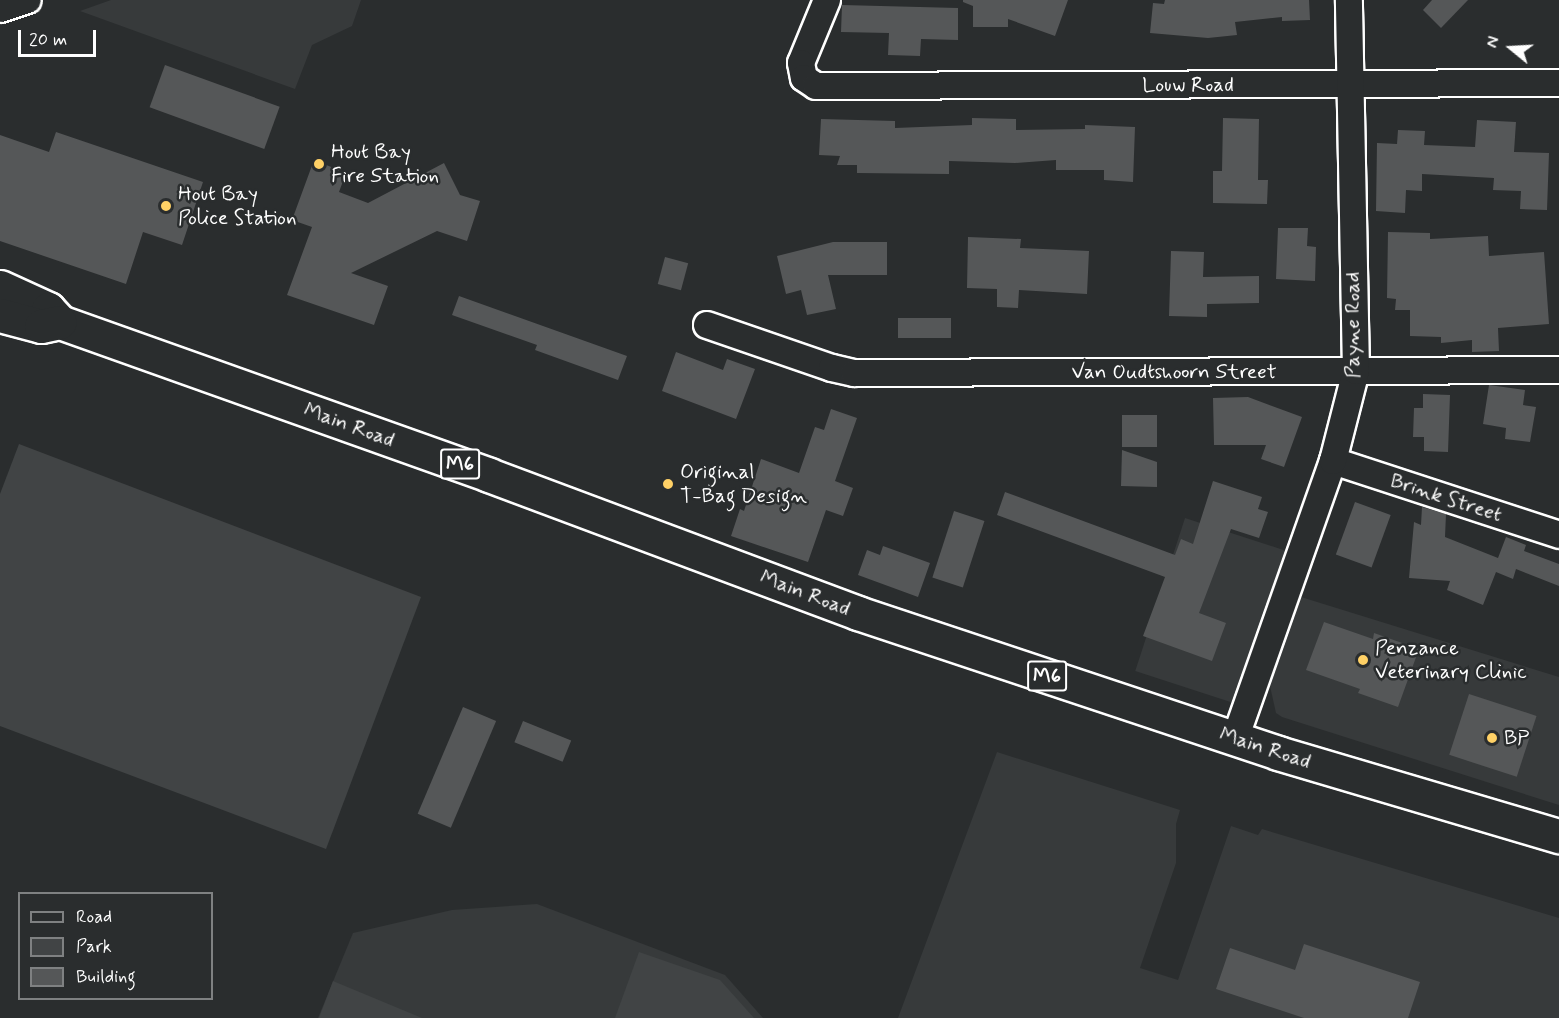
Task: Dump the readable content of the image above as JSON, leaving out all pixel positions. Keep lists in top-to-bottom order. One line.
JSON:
{"streets":{"main road":["Main Road","M6"],"street":["Louw Road","Payne Road","Van Oudtshoorn Street","Brink Street"]},"crossings":[["Louw Road","Payne Road"],["Payne Road","Van Oudtshoorn Street"],["Payne Road","Main Road"],["Payne Road","Brink Street"]],"places":["Hout Bay Fire Station","Hout Bay Police Station","Original T-Bag Design","Penzance Veterinary Clinic","BP"],"legend":["Road","Park","Building"],"scale_bar":"20 m","north":"left"}
